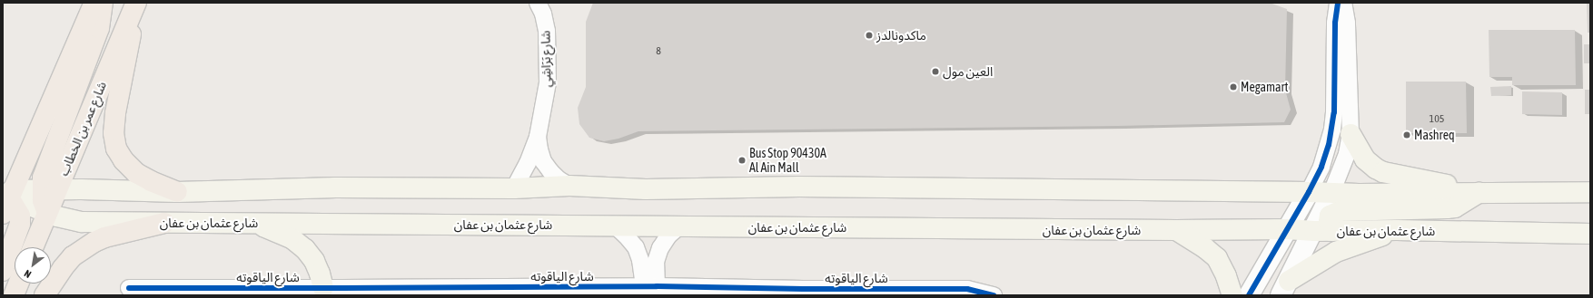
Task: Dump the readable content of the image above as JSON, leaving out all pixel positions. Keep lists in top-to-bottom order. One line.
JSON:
{"streets":{"main road":["شارع عمر بن الخطاب","شارع عثمان بن عفان"],"street":["شارع بَرَاشِي","شارع الياقوته"]},"places":["ماكدونالدز","العين مول","Megamart","Mashreq","Bus Stop 90430A Al Ain Mall"],"house_numbers":["8","105"],"north":"bottom left"}
